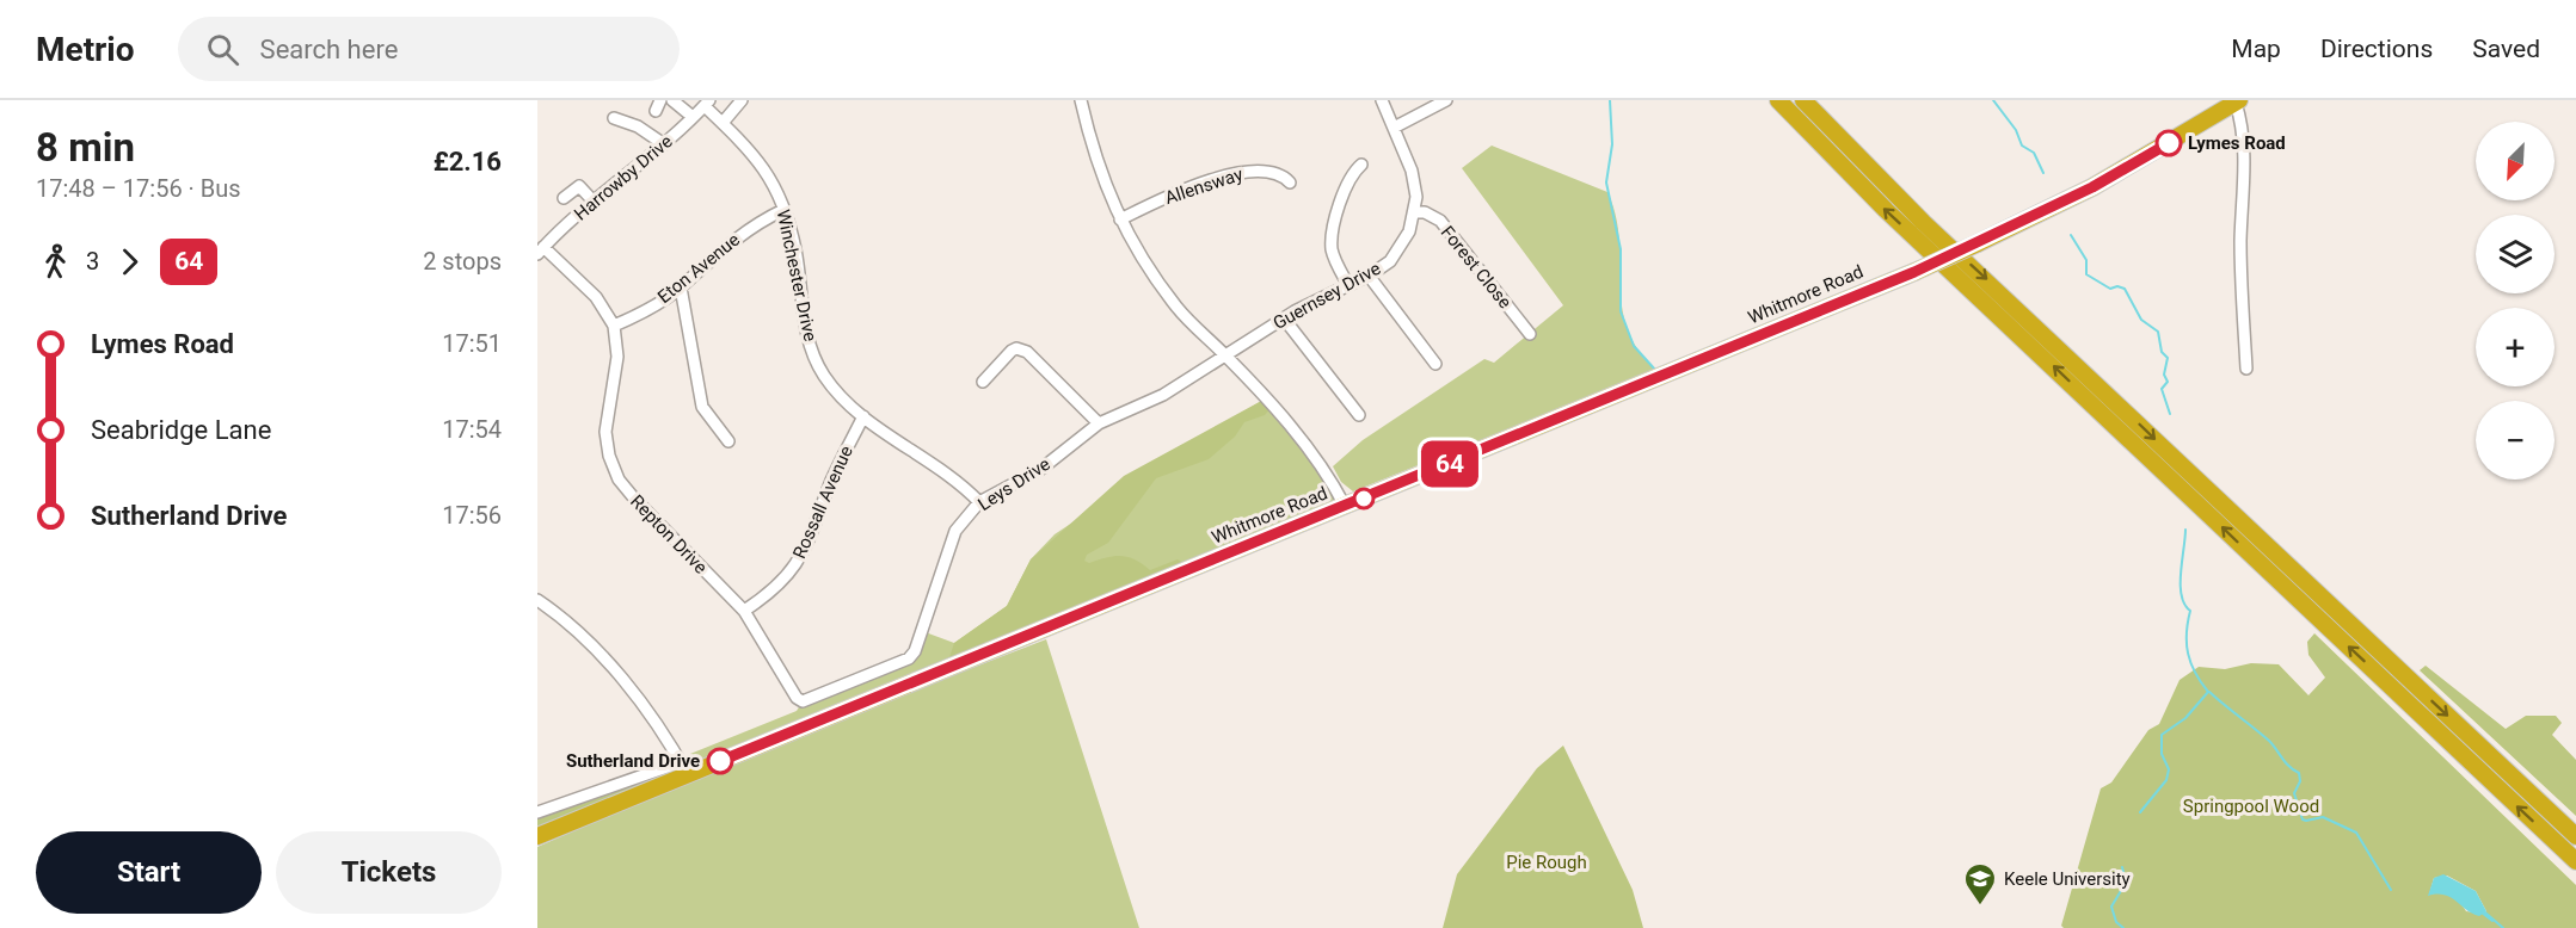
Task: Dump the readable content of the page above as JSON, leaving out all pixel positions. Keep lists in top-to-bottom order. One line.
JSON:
{"streets":{"highway":["Whitmore Road"],"street":["Harrowby Drive","Allensway","Forest Close","Eton Avenue","Winchester Drive","Guernsey Drive","Leys Drive","Rossall Avenue","Repton Drive"]},"crossings":[["Harrowby Drive","Winchester Drive"],["Harrowby Drive","Repton Drive"],["Forest Close","Guernsey Drive"],["Eton Avenue","Winchester Drive"],["Eton Avenue","Repton Drive"],["Winchester Drive","Leys Drive"],["Winchester Drive","Rossall Avenue"],["Guernsey Drive","Leys Drive"],["Leys Drive","Repton Drive"],["Rossall Avenue","Repton Drive"]],"parks":["Springpool Wood","Pie Rough"],"places":{"other":["Lymes Road","Sutherland Drive"],"school or university":["Keele University"]},"lines":["bus line 64"],"north":"bottom left","page":{"header":"Metrio","search":"Search here","nav":["Map","Directions","Saved"],"heading":["8 min","17:48 – 17:56 · Bus","£2.16"],"on_map":"64","map_buttons":["+","−"],"legs":["3","64","2 stops"],"list":[{"name":"Lymes Road","value":"17:51"},{"name":"Seabridge Lane","value":"17:54"},{"name":"Sutherland Drive","value":"17:56"}],"buttons":["Start","Tickets"]}}
